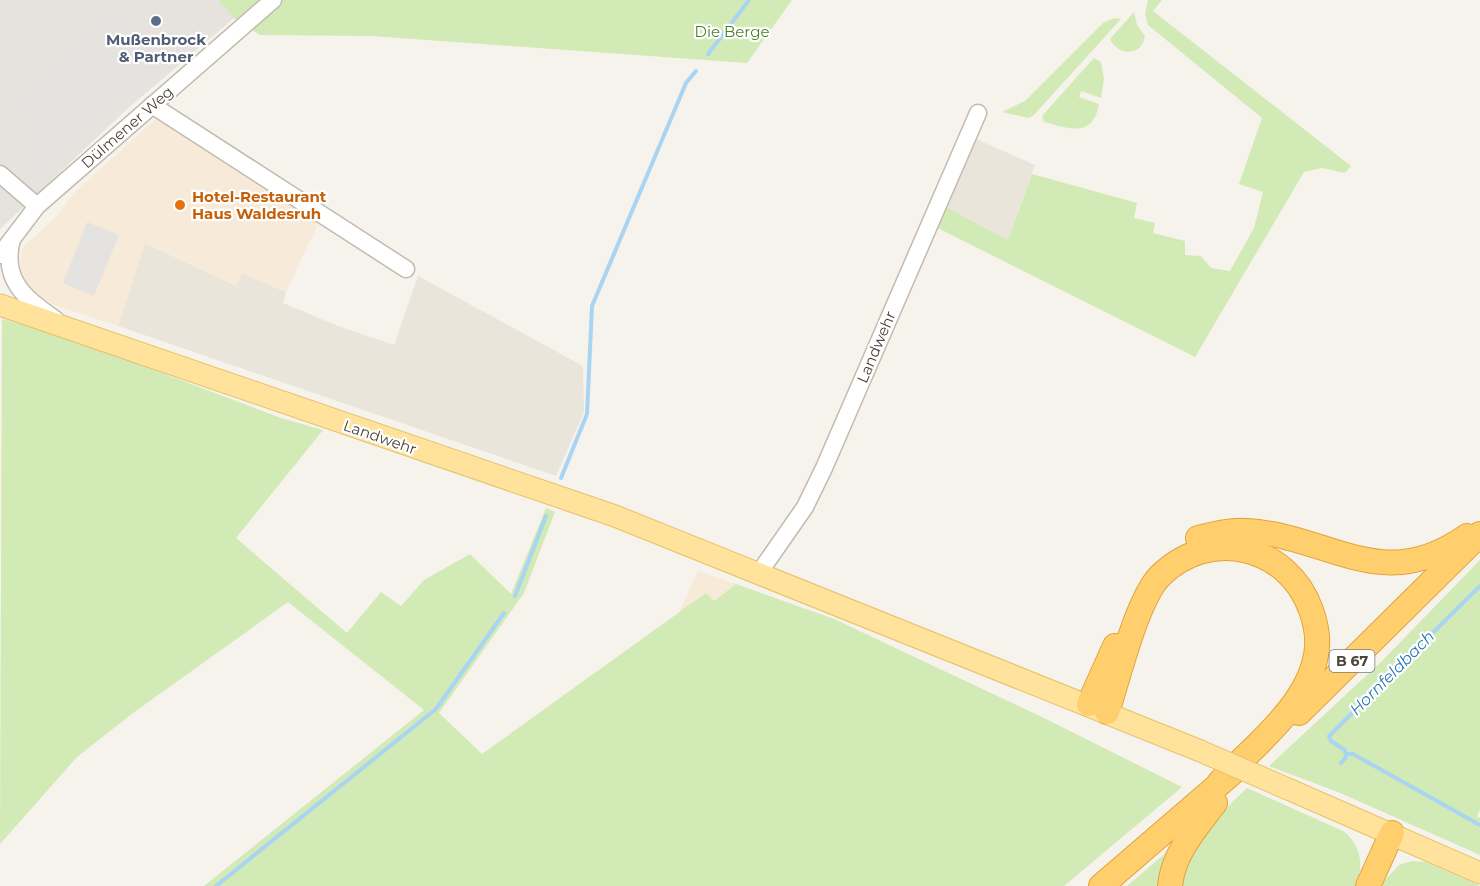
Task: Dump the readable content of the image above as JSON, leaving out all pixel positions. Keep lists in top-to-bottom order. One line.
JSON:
{"streets":{"highway":["B 67"],"main road":["Landwehr"],"street":["Dülmener Weg"]},"water":["Hornfeldbach"],"parks":["Die Berge"],"places":["Mußenbrock & Partner","Hotel-Restaurant Haus Waldesruh"]}
